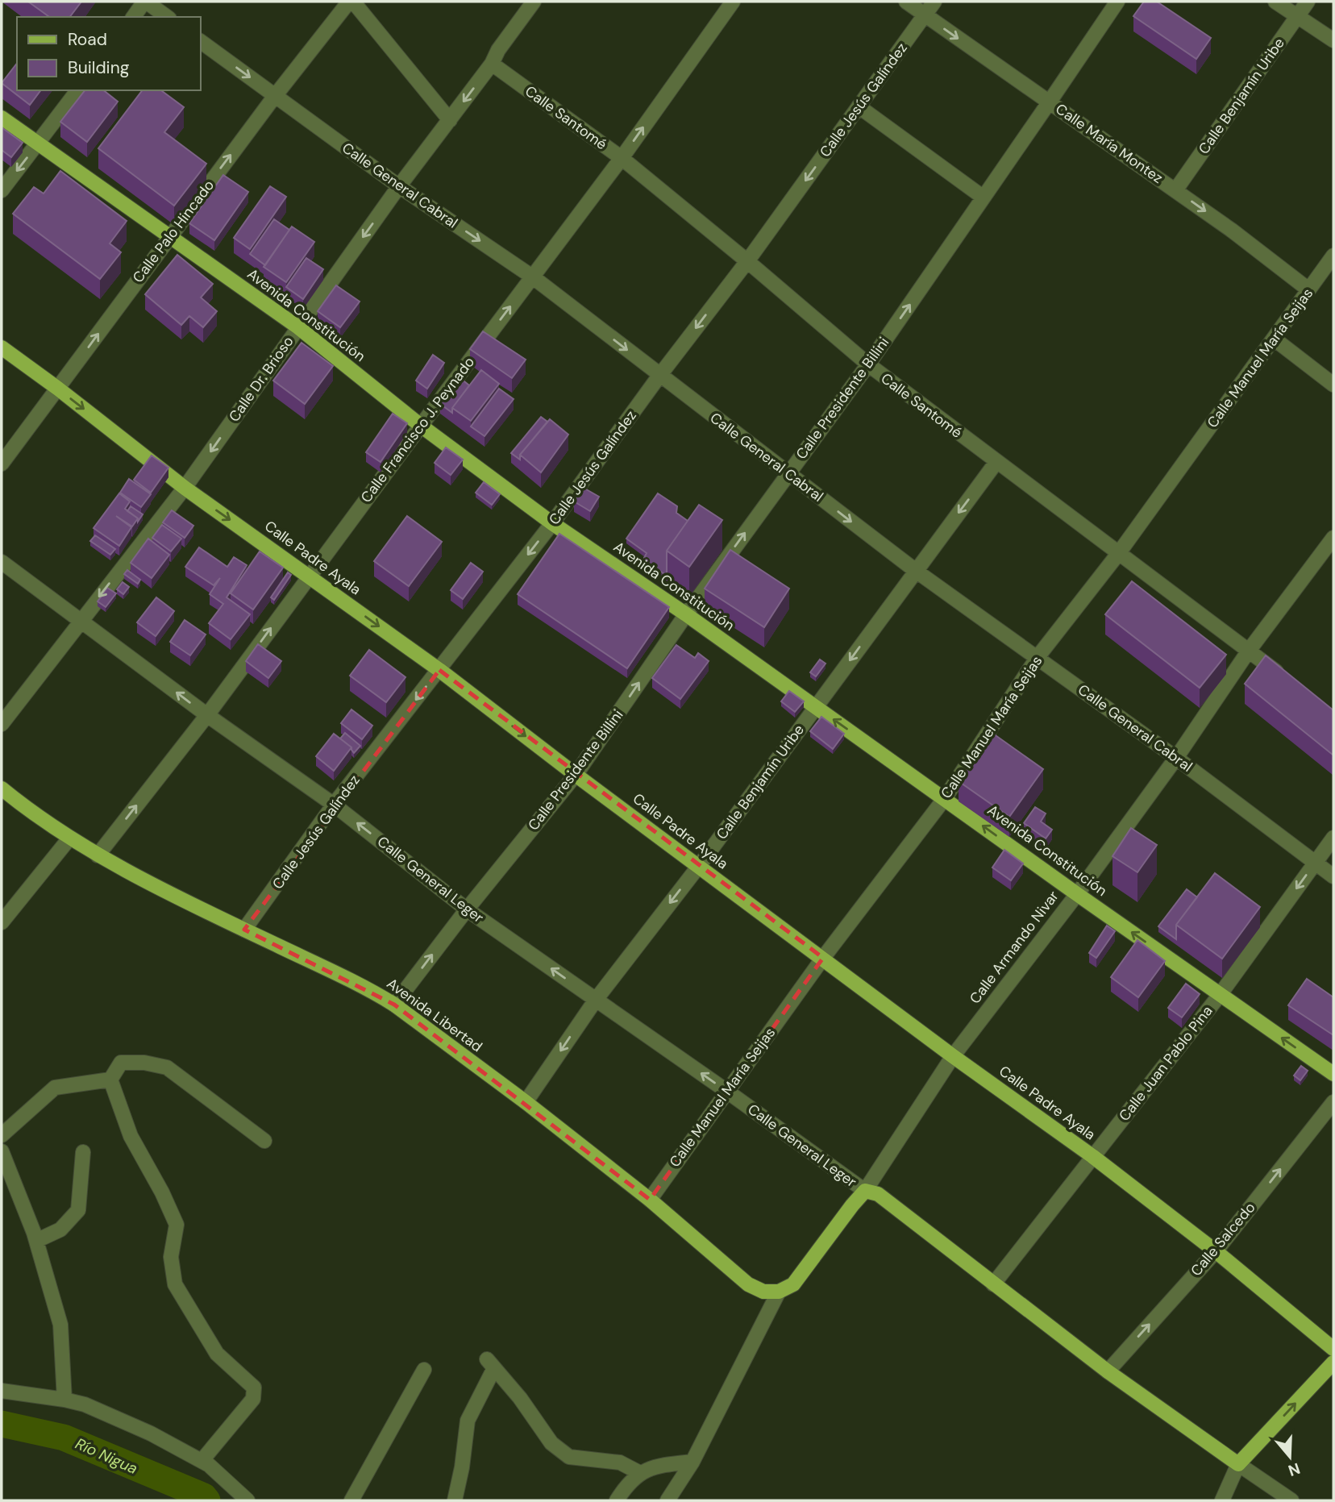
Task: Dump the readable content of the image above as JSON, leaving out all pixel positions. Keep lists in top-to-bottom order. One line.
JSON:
{"streets":{"main road":["Avenida Constitución","Calle Padre Ayala","Calle Armando Nivar","Avenida Libertad"],"street":["Calle Benjamín Uribe","Calle Jesús Galíndez","Calle Santomé","Calle María Montez","Calle General Cabral","Calle Palo Hincado","Calle Manuel María Seijas","Calle Dr. Brioso","Calle Presidente Billini","Calle Francisco J. Peynado","Calle General Leger","Calle Juan Pablo Pina","Calle Salcedo"]},"crossings":[["Calle Benjamín Uribe","Calle Santomé"],["Calle Benjamín Uribe","Calle María Montez"],["Calle Benjamín Uribe","Calle General Cabral"],["Calle Benjamín Uribe","Avenida Constitución"],["Calle Benjamín Uribe","Calle Padre Ayala"],["Calle Benjamín Uribe","Calle General Leger"],["Calle Benjamín Uribe","Avenida Libertad"],["Calle Jesús Galíndez","Calle Santomé"],["Calle Jesús Galíndez","Calle María Montez"],["Calle Jesús Galíndez","Calle General Cabral"],["Calle Jesús Galíndez","Avenida Constitución"],["Calle Jesús Galíndez","Calle Padre Ayala"],["Calle Jesús Galíndez","Calle General Leger"],["Calle Jesús Galíndez","Avenida Libertad"],["Calle Santomé","Calle Manuel María Seijas"],["Calle Santomé","Calle Dr. Brioso"],["Calle Santomé","Calle Presidente Billini"],["Calle Santomé","Calle Francisco J. Peynado"],["Calle Santomé","Calle Armando Nivar"],["Calle María Montez","Calle Manuel María Seijas"],["Calle María Montez","Calle Presidente Billini"],["Calle General Cabral","Calle Palo Hincado"],["Calle General Cabral","Calle Manuel María Seijas"],["Calle General Cabral","Calle Dr. Brioso"],["Calle General Cabral","Calle Presidente Billini"],["Calle General Cabral","Calle Francisco J. Peynado"],["Calle General Cabral","Calle Armando Nivar"],["Calle General Cabral","Calle Juan Pablo Pina"],["Calle Palo Hincado","Avenida Constitución"],["Calle Palo Hincado","Calle Padre Ayala"],["Avenida Constitución","Calle Manuel María Seijas"],["Avenida Constitución","Calle Dr. Brioso"],["Avenida Constitución","Calle Presidente Billini"],["Avenida Constitución","Calle Francisco J. Peynado"],["Avenida Constitución","Calle Armando Nivar"],["Avenida Constitución","Calle Juan Pablo Pina"],["Calle Manuel María Seijas","Calle Padre Ayala"],["Calle Manuel María Seijas","Calle General Leger"],["Calle Manuel María Seijas","Avenida Libertad"],["Calle Dr. Brioso","Calle Padre Ayala"],["Calle Dr. Brioso","Calle General Leger"],["Calle Presidente Billini","Calle Padre Ayala"],["Calle Presidente Billini","Calle General Leger"],["Calle Presidente Billini","Avenida Libertad"],["Calle Francisco J. Peynado","Calle Padre Ayala"],["Calle Francisco J. Peynado","Calle General Leger"],["Calle Francisco J. Peynado","Avenida Libertad"],["Calle Padre Ayala","Calle Armando Nivar"],["Calle Padre Ayala","Calle Juan Pablo Pina"],["Calle Padre Ayala","Calle Salcedo"],["Calle General Leger","Calle Armando Nivar"],["Calle Armando Nivar","Avenida Libertad"]],"one_way":["Calle Benjamín Uribe","Calle Jesús Galíndez","Calle General Cabral","Calle Palo Hincado","Avenida Constitución","Calle Dr. Brioso","Calle Presidente Billini","Calle Francisco J. Peynado","Calle Padre Ayala","Calle General Leger","Calle Salcedo"],"water":["Río Nigua"],"legend":["Road","Building"],"north":"bottom"}
